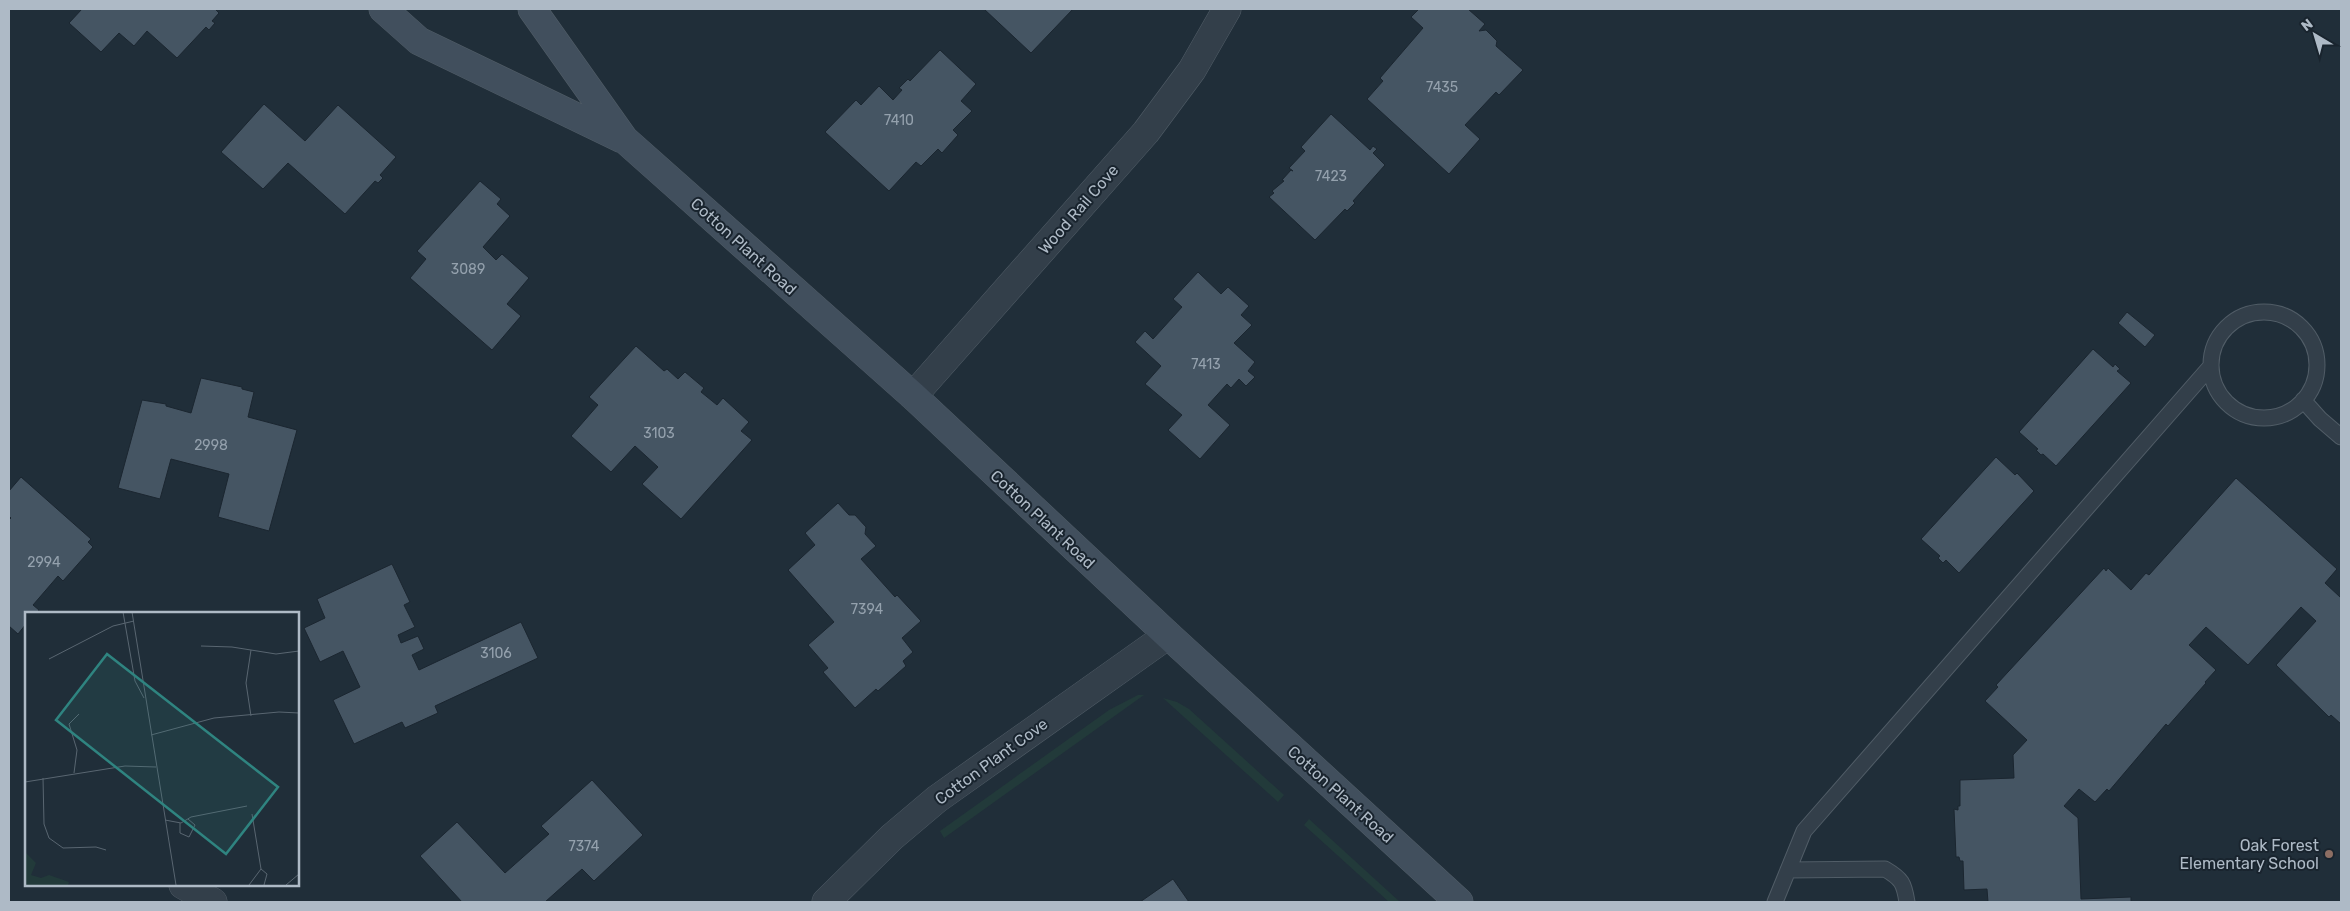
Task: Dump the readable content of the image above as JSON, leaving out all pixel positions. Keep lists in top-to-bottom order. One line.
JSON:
{"streets":{"street":["Wood Rail Cove","Cotton Plant Road","Cotton Plant Cove"]},"crossings":[["Wood Rail Cove","Cotton Plant Road"],["Cotton Plant Road","Cotton Plant Cove"]],"places":["Oak Forest Elementary School"],"house_numbers":["7435","7410","7423","3089","7413","3103","2998","2994","7394","3106","7374"],"north":"top left"}
